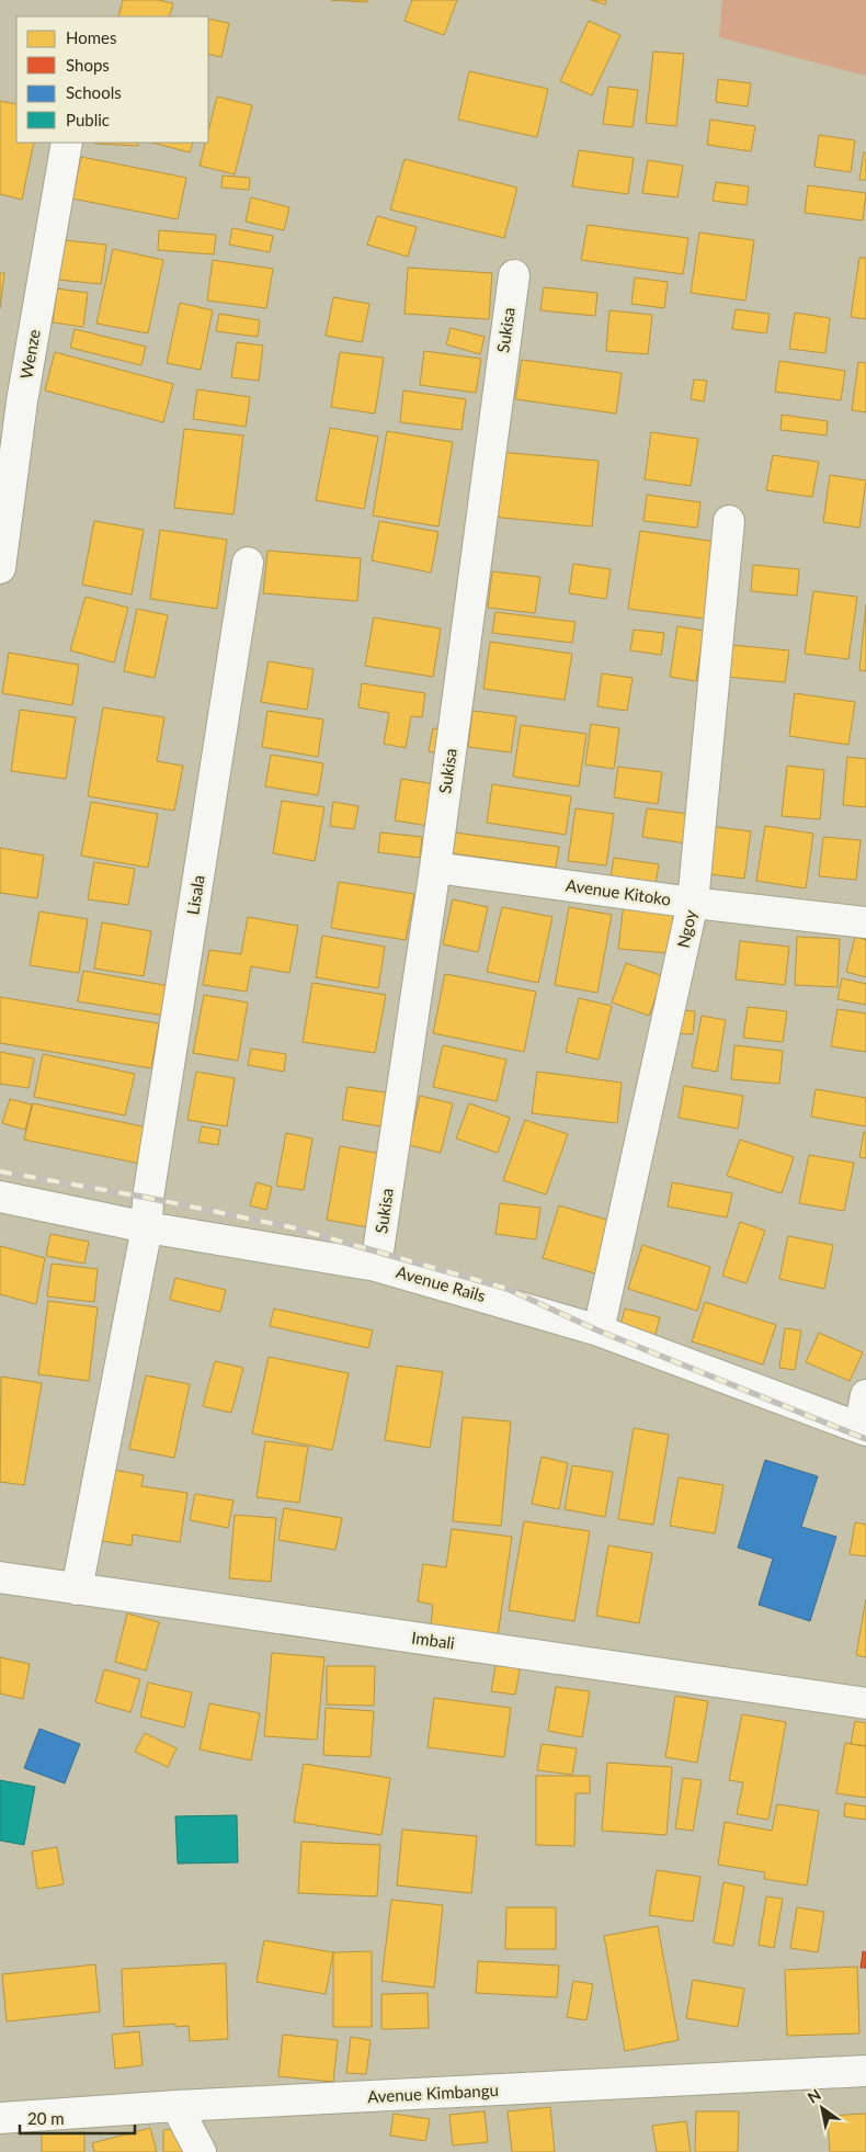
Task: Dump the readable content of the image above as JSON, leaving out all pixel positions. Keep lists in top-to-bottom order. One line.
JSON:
{"streets":{"street":["Sukisa","Wenze","Avenue Kitoko","Lisala","Ngoy","Avenue Rails","Imbali","Avenue Kimbangu"]},"crossings":[["Sukisa","Avenue Kitoko"],["Sukisa","Avenue Rails"],["Avenue Kitoko","Ngoy"],["Lisala","Avenue Rails"],["Lisala","Imbali"],["Ngoy","Avenue Rails"]],"legend":["Homes","Shops","Schools","Public"],"scale_bar":"20 m","north":"top left"}
